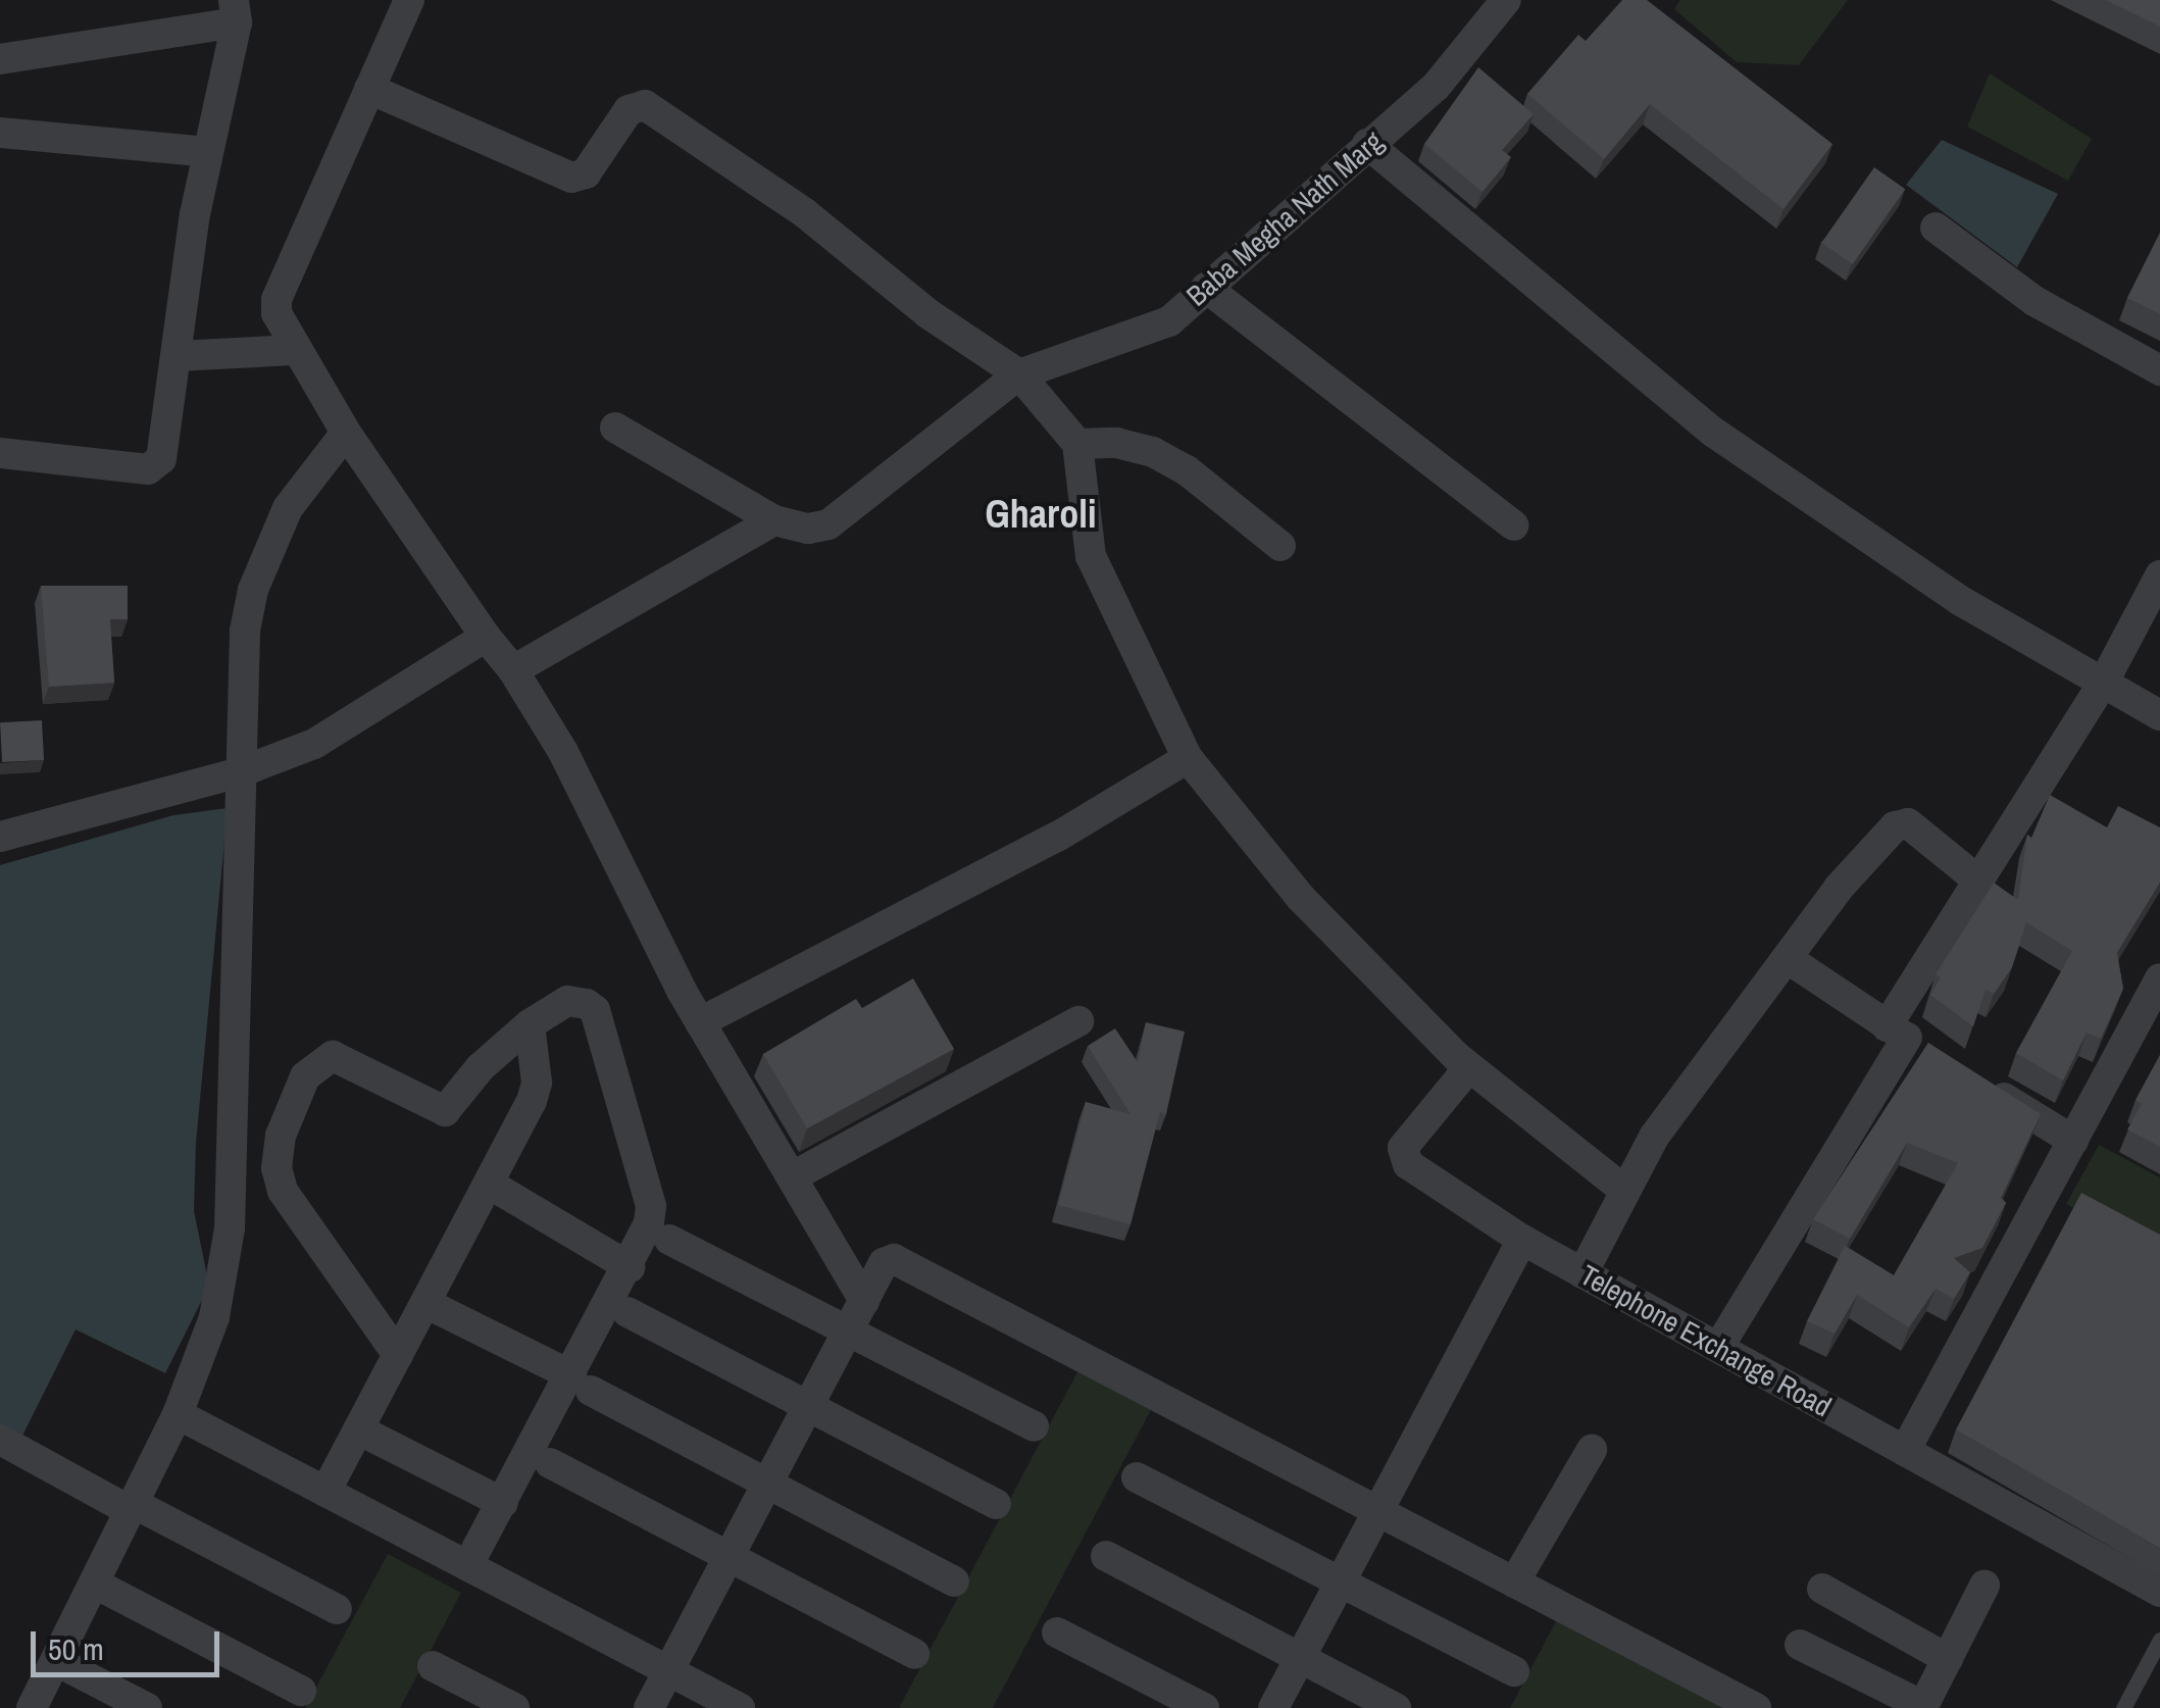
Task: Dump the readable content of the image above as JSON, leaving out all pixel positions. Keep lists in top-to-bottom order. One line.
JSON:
{"streets":{"street":["Baba Megha Nath Marg","Telephone Exchange Road"]},"districts":["Gharoli"],"scale_bar":"50 m"}
